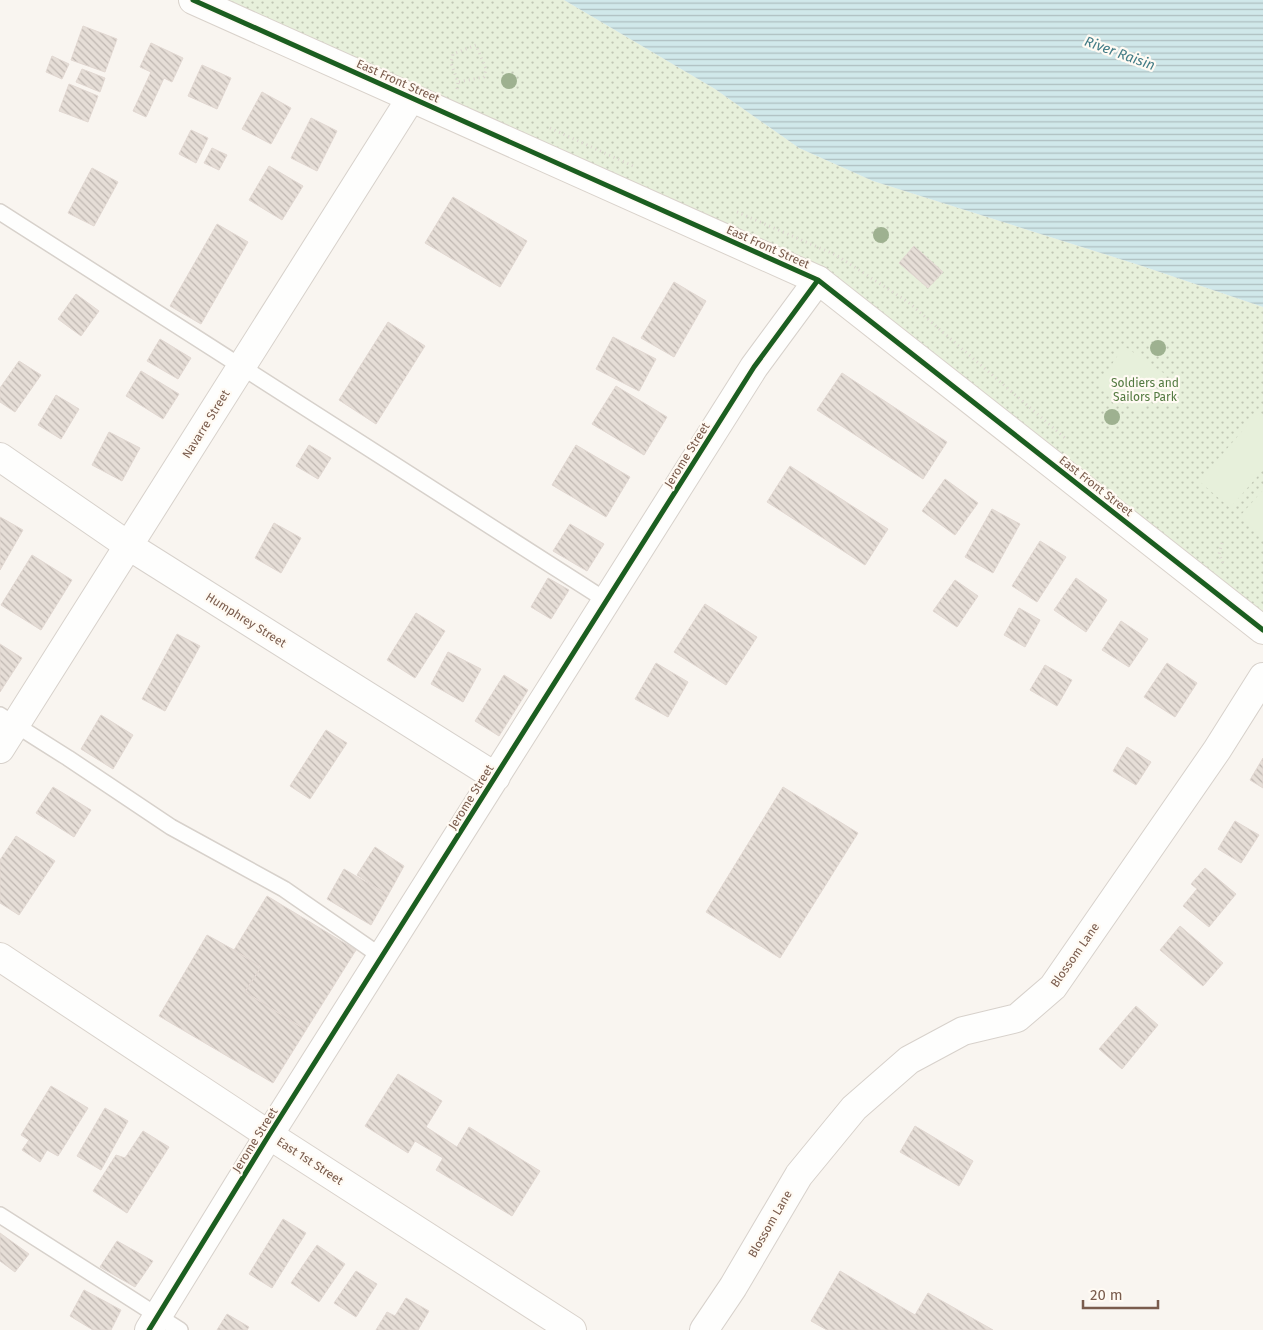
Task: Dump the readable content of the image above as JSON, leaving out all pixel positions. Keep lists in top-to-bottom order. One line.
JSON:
{"streets":{"street":["East Front Street","Navarre Street","Jerome Street","Humphrey Street","Blossom Lane","East 1st Street"]},"crossings":[["East Front Street","Navarre Street"],["East Front Street","Jerome Street"],["Navarre Street","Humphrey Street"],["Jerome Street","Humphrey Street"],["Jerome Street","East 1st Street"]],"water":["River Raisin"],"parks":["Soldiers and Sailors Park"],"scale_bar":"20 m"}
